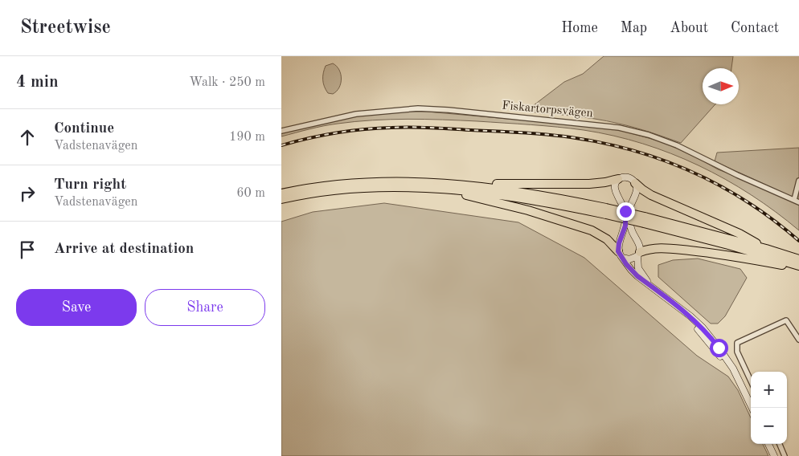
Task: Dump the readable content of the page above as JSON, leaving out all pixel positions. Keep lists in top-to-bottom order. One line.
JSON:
{"streets":{"street":["Fiskartorpsvägen"]},"north":"right","page":{"header":"Streetwise","nav":["Home","Map","About","Contact"],"heading":["4 min","Walk · 250 m"],"list":[["Continue","Vadstenavägen","190 m"],["Turn right","Vadstenavägen","60 m"],"Arrive at destination"],"buttons":["Save","Share"],"map_buttons":["+","−"]}}
